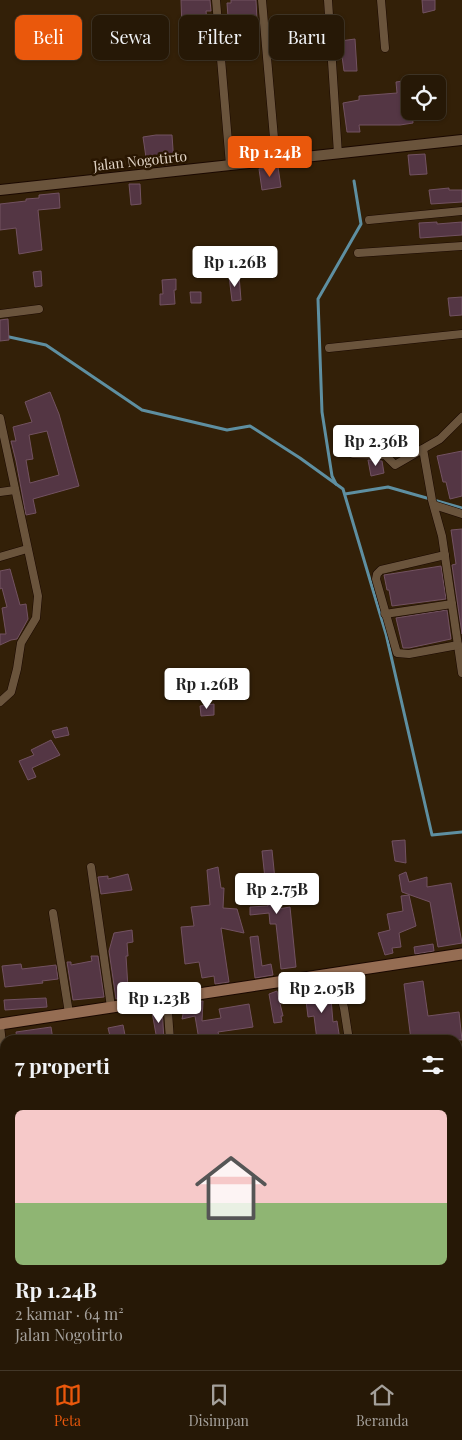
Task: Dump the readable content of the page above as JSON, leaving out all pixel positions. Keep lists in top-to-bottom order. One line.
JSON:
{"streets":{"street":["Jalan Nogotirto"]},"page":{"chip":["Beli","Sewa","Filter","Baru"],"price":["Rp 1.24B","Rp 1.26B","Rp 2.36B","Rp 1.26B","Rp 2.75B","Rp 2.05B","Rp 1.23B"],"heading":"7 properti","list":[{"name":"Rp 1.24B","note":"2 kamar · 64 m² · Jalan Nogotirto"}],"tabs":["Peta","Disimpan","Beranda"]}}
